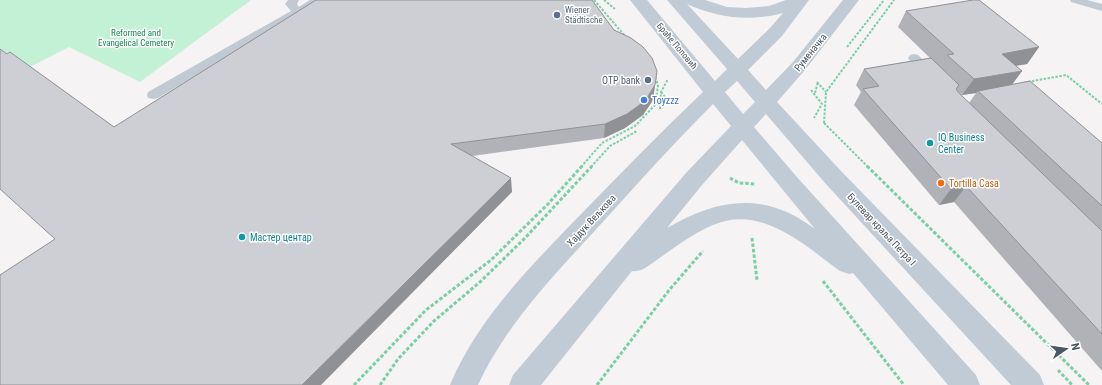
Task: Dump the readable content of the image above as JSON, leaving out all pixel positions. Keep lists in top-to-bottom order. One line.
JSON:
{"streets":{"street":["Браће Поповић","Руменачка","Хајдук Вељкова","Булевар краља Петра I"]},"crossings":[["Браће Поповић","Хајдук Вељкова"],["Руменачка","Булевар краља Петра I"],["Хајдук Вељкова","Булевар краља Петра I"]],"parks":["Reformed and Evangelical Cemetery"],"places":["Wiener Städtische","OTP bank","Toyzzz","IQ Business Center","Tortilla Casa","Мастер центар"],"north":"right"}
